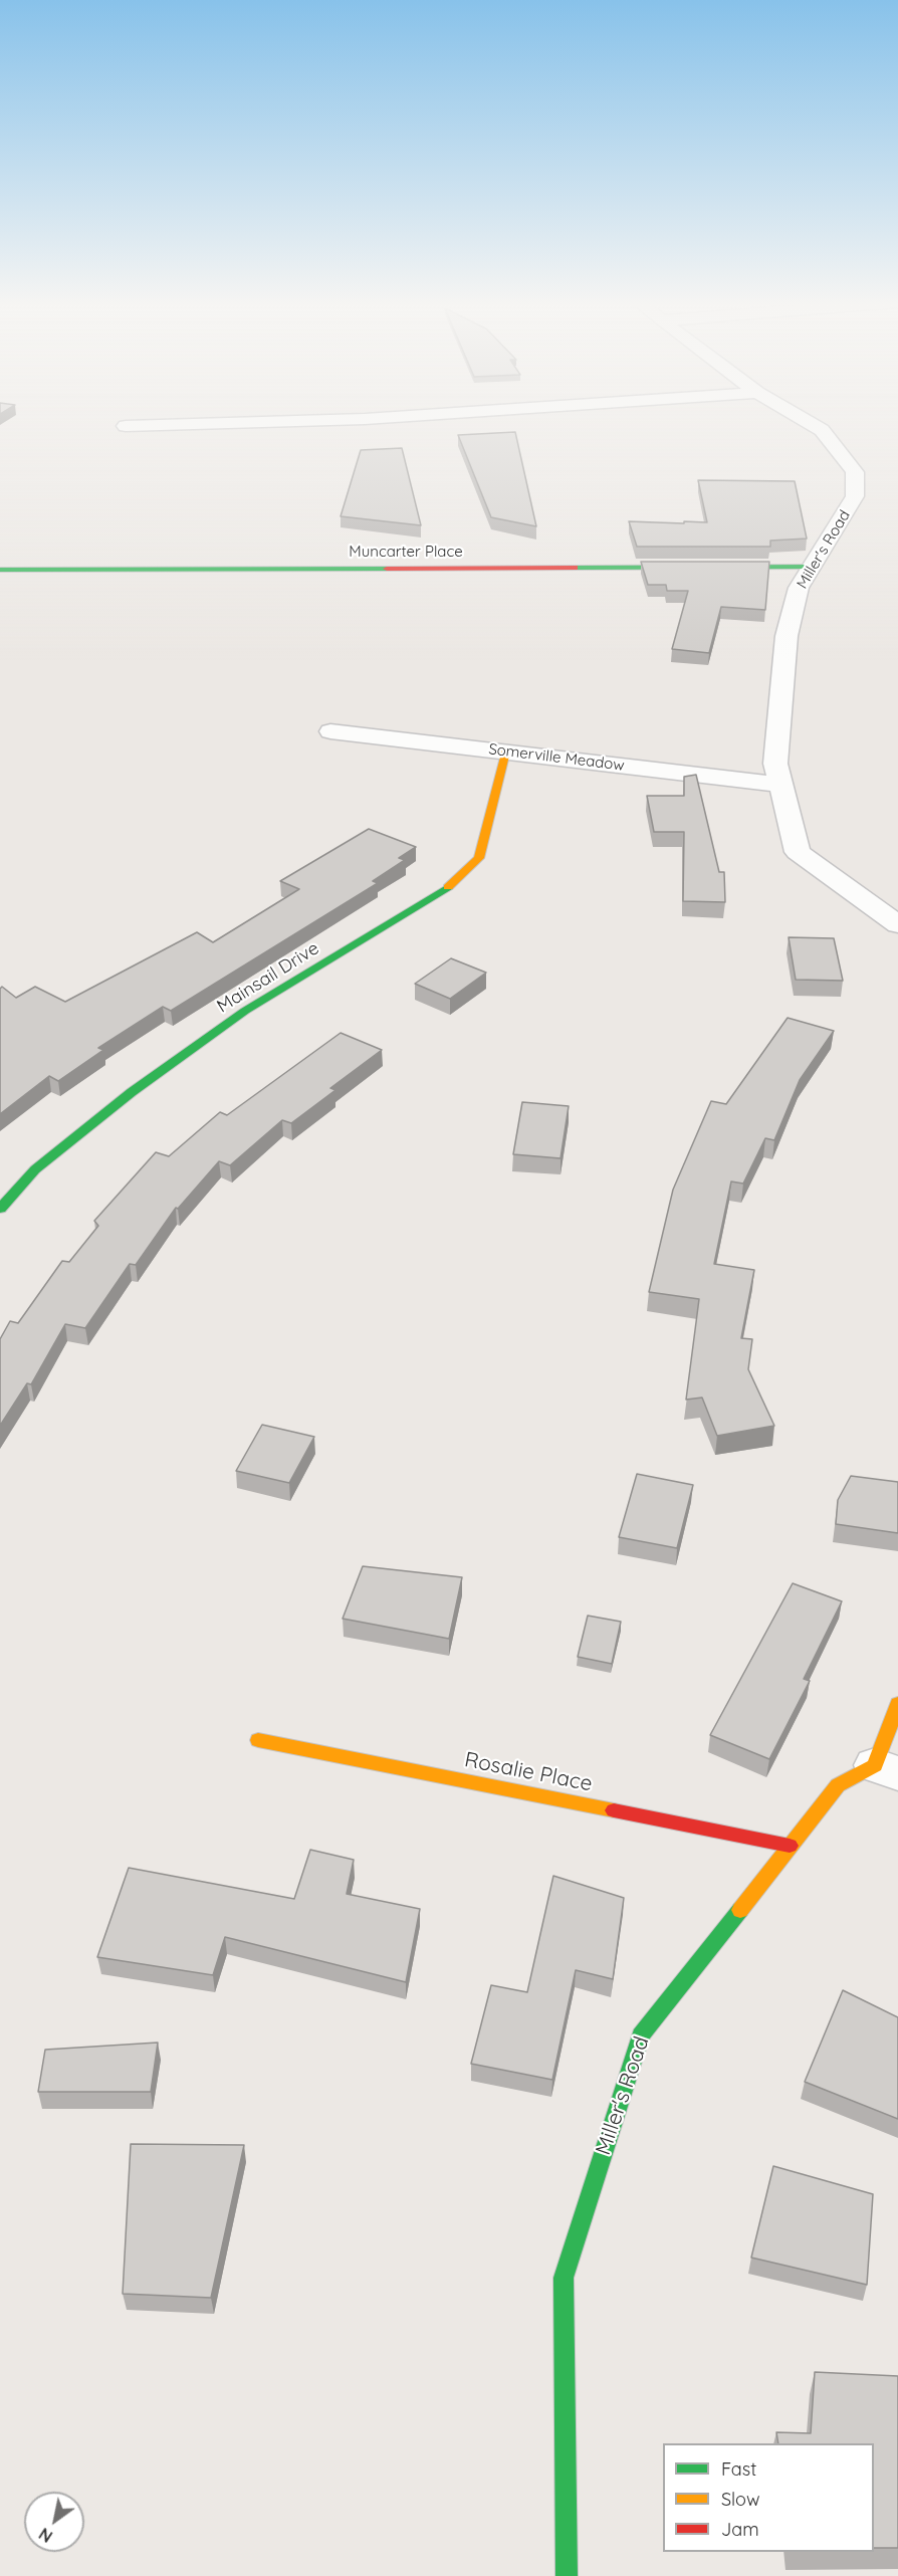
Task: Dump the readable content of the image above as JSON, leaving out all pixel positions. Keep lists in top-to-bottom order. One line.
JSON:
{"streets":{"street":["Miller's Road","Muncarter Place","Somerville Meadow","Mainsail Drive","Rosalie Place"]},"crossings":[["Miller's Road","Muncarter Place"],["Miller's Road","Somerville Meadow"],["Miller's Road","Rosalie Place"],["Somerville Meadow","Mainsail Drive"]],"legend":["Fast","Slow","Jam"],"north":"bottom left"}
